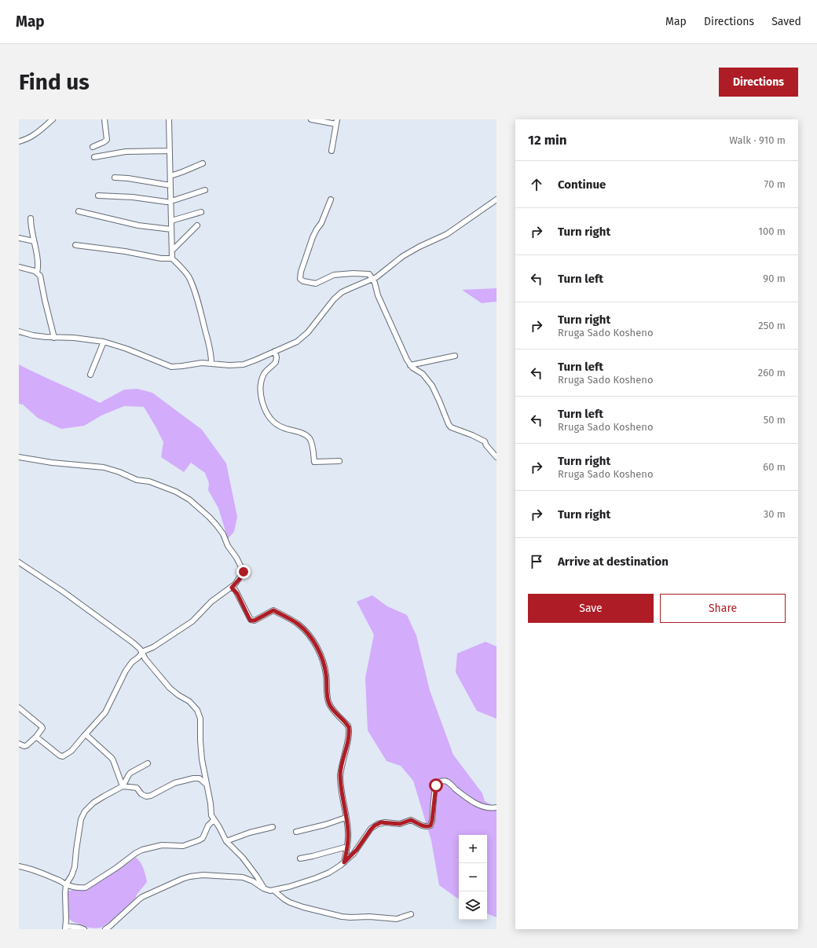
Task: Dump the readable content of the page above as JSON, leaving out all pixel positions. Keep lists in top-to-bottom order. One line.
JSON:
{"page":{"header":"Map","nav":["Map","Directions","Saved"],"buttons":["Directions",["Save","Share"]],"title":"Find us","heading":["12 min","Walk · 910 m"],"list":[["Continue","70 m"],["Turn right","100 m"],["Turn left","90 m"],["Turn right","Rruga Sado Kosheno","250 m"],["Turn left","Rruga Sado Kosheno","260 m"],["Turn left","Rruga Sado Kosheno","50 m"],["Turn right","Rruga Sado Kosheno","60 m"],["Turn right","30 m"],"Arrive at destination"],"map_buttons":["+","−"]}}
